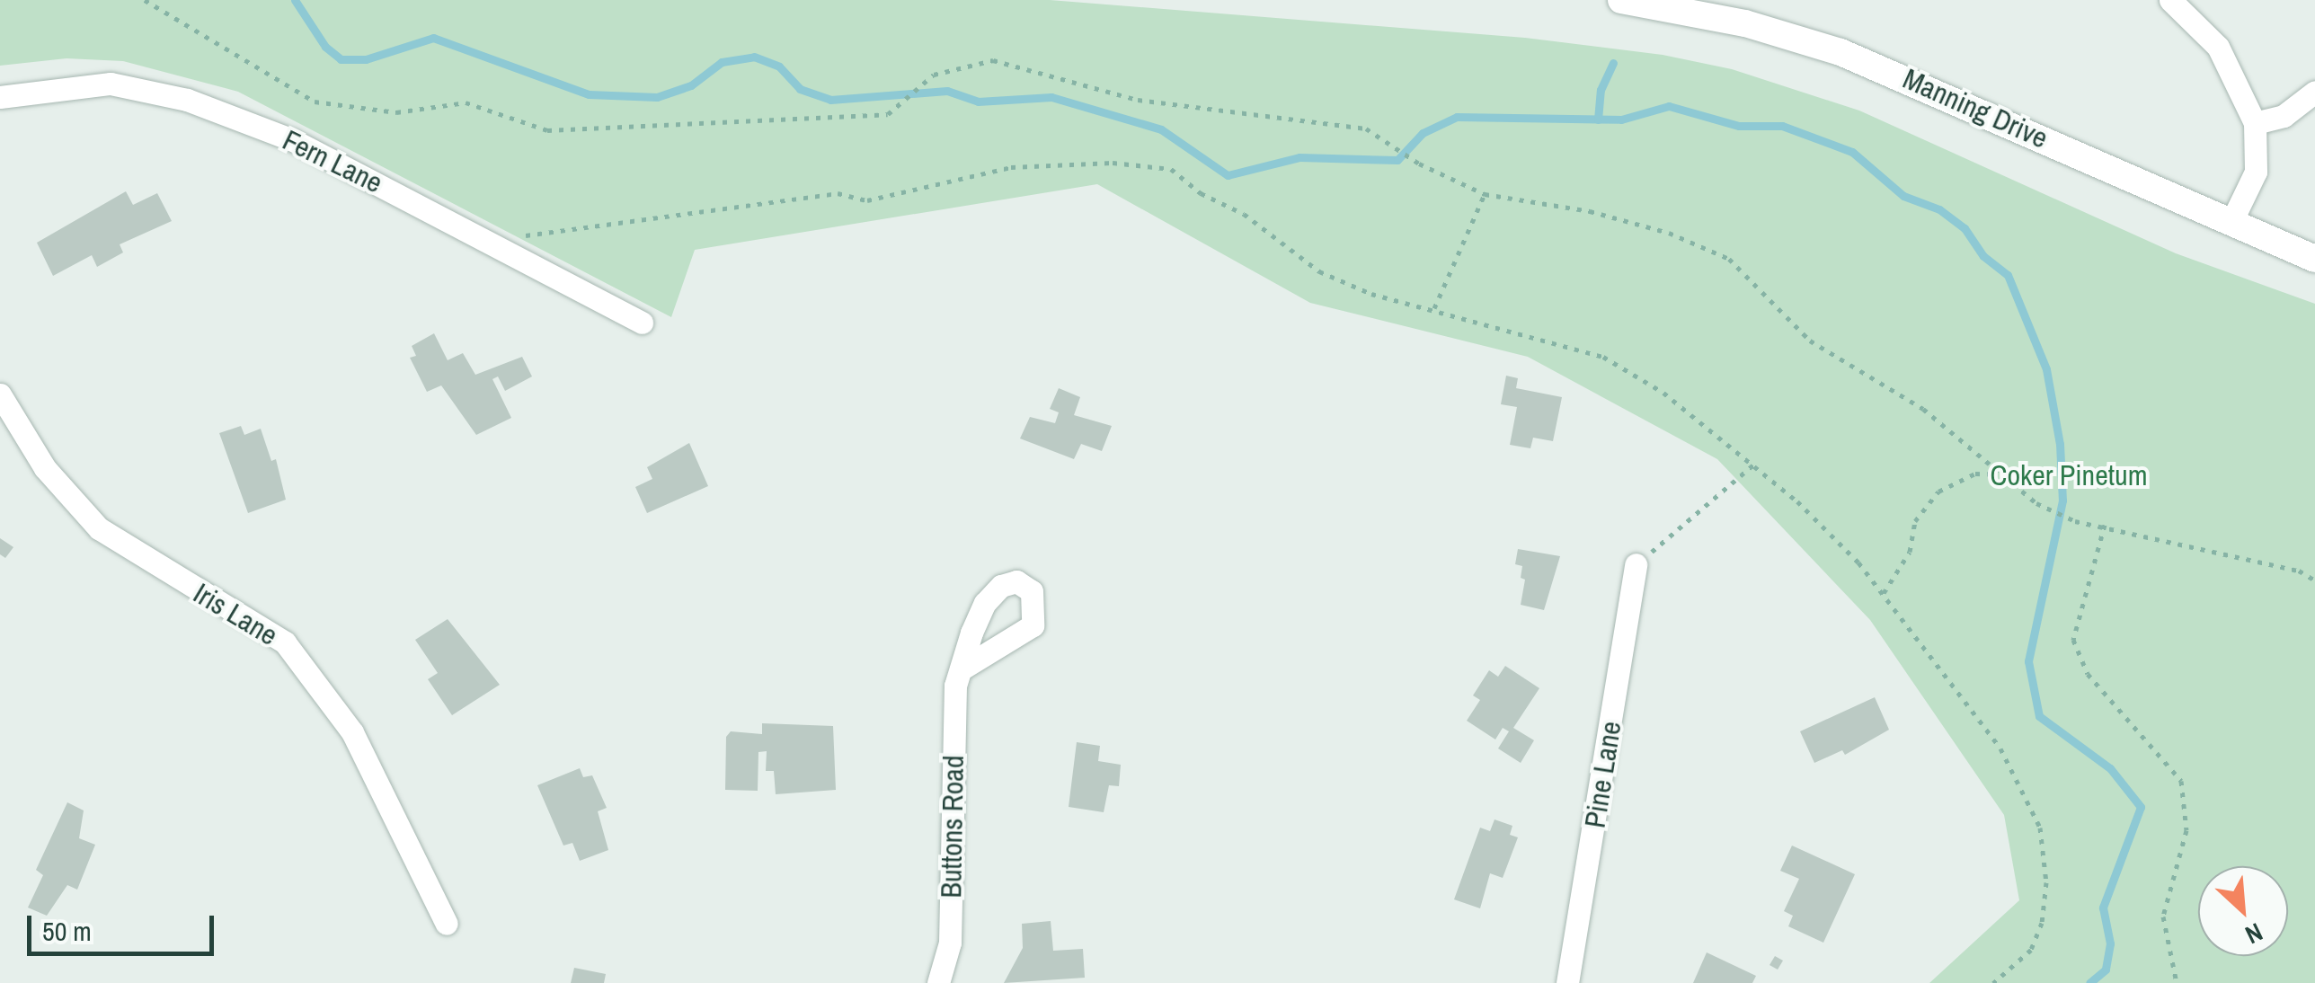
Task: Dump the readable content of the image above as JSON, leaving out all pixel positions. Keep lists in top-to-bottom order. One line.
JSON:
{"streets":{"street":["Manning Drive","Fern Lane","Iris Lane","Pine Lane","Buttons Road"]},"parks":["Coker Pinetum"],"scale_bar":"50 m","north":"bottom right"}
